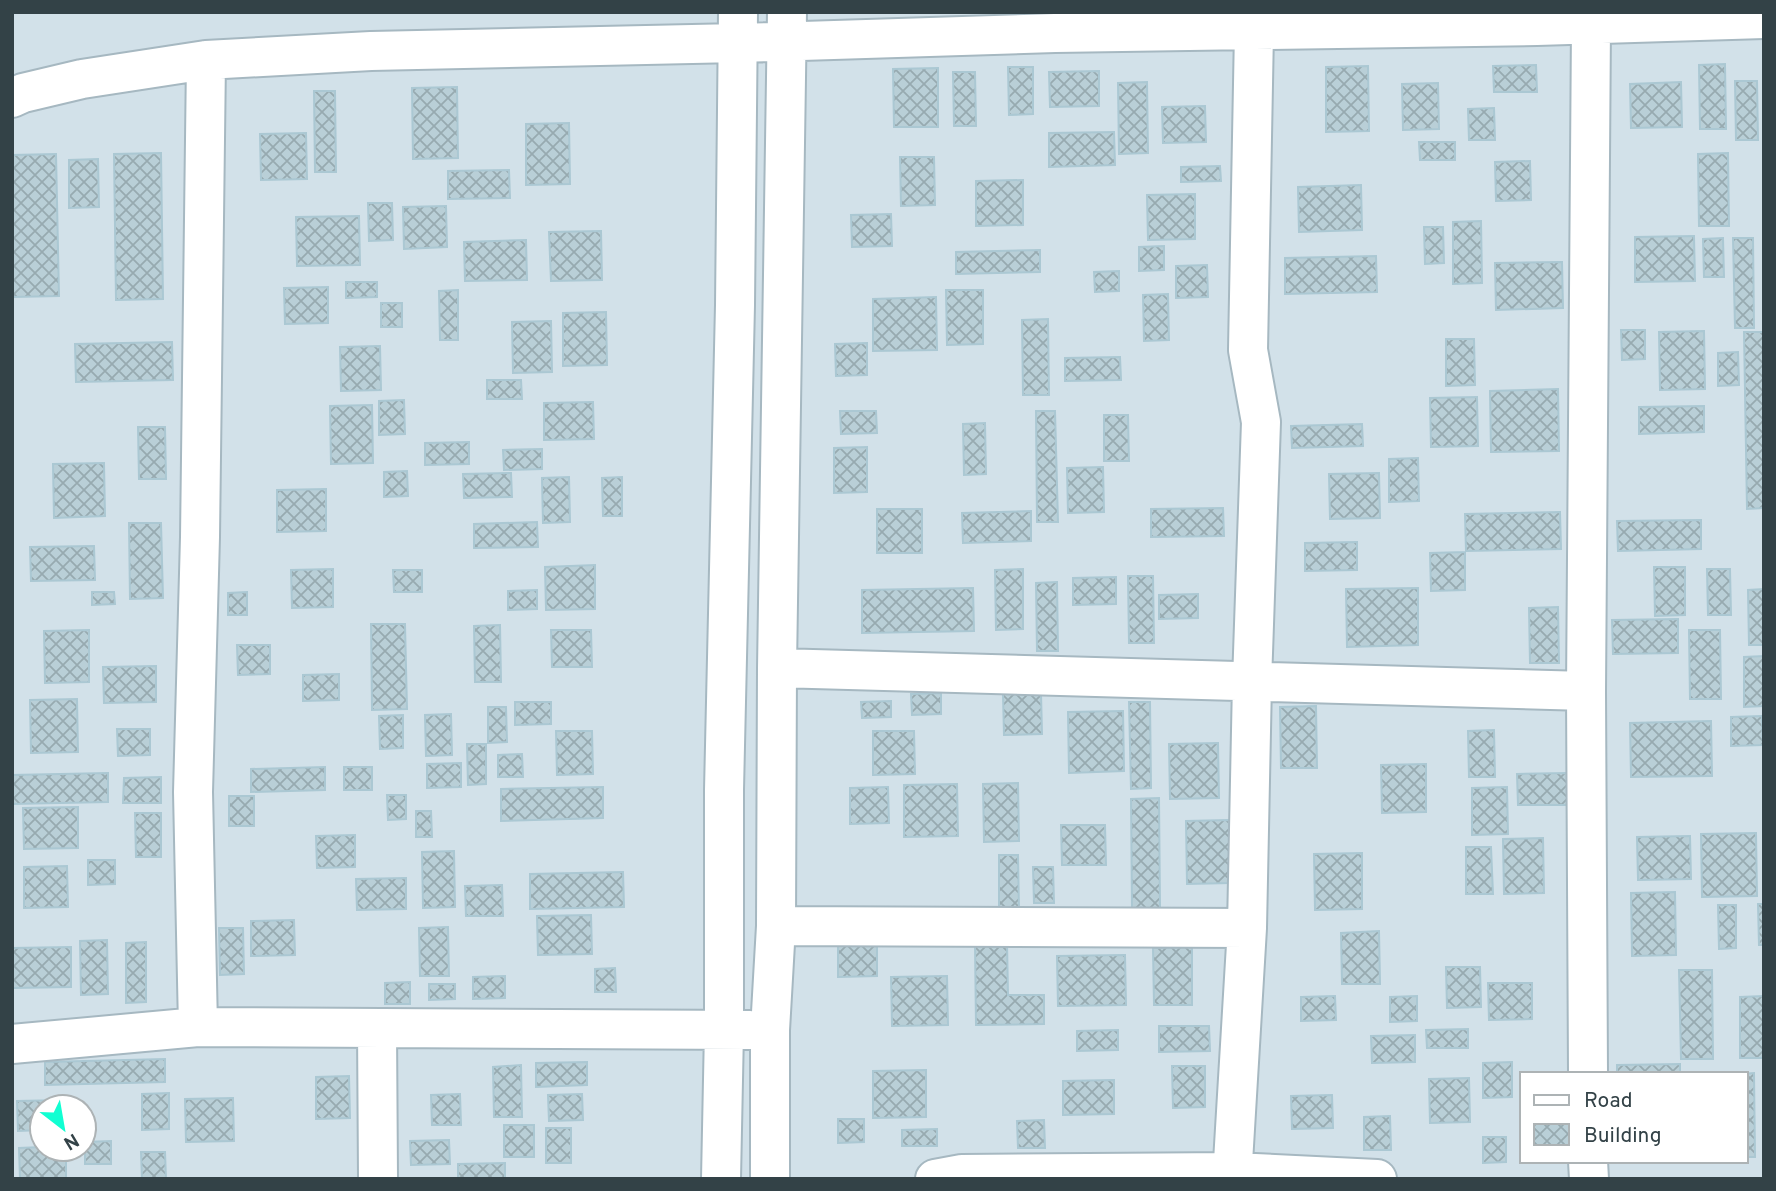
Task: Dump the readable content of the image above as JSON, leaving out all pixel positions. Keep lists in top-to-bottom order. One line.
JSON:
{"legend":["Road","Building"],"north":"bottom right"}
